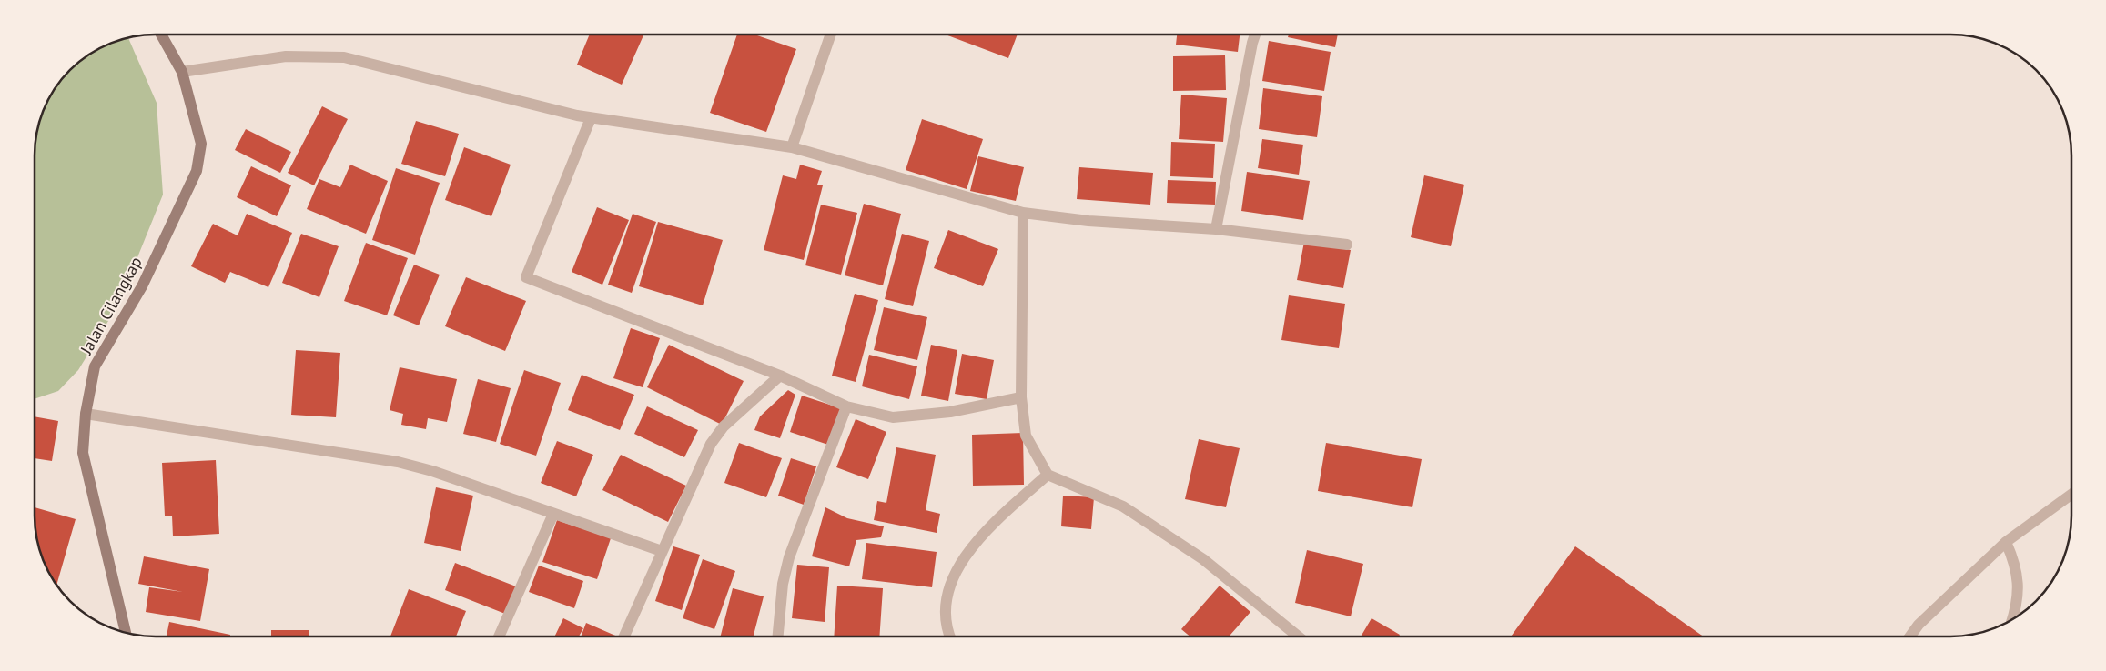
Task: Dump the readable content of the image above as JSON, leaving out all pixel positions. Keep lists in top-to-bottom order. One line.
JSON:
{"streets":{"street":["Jalan Cilangkap"]}}
